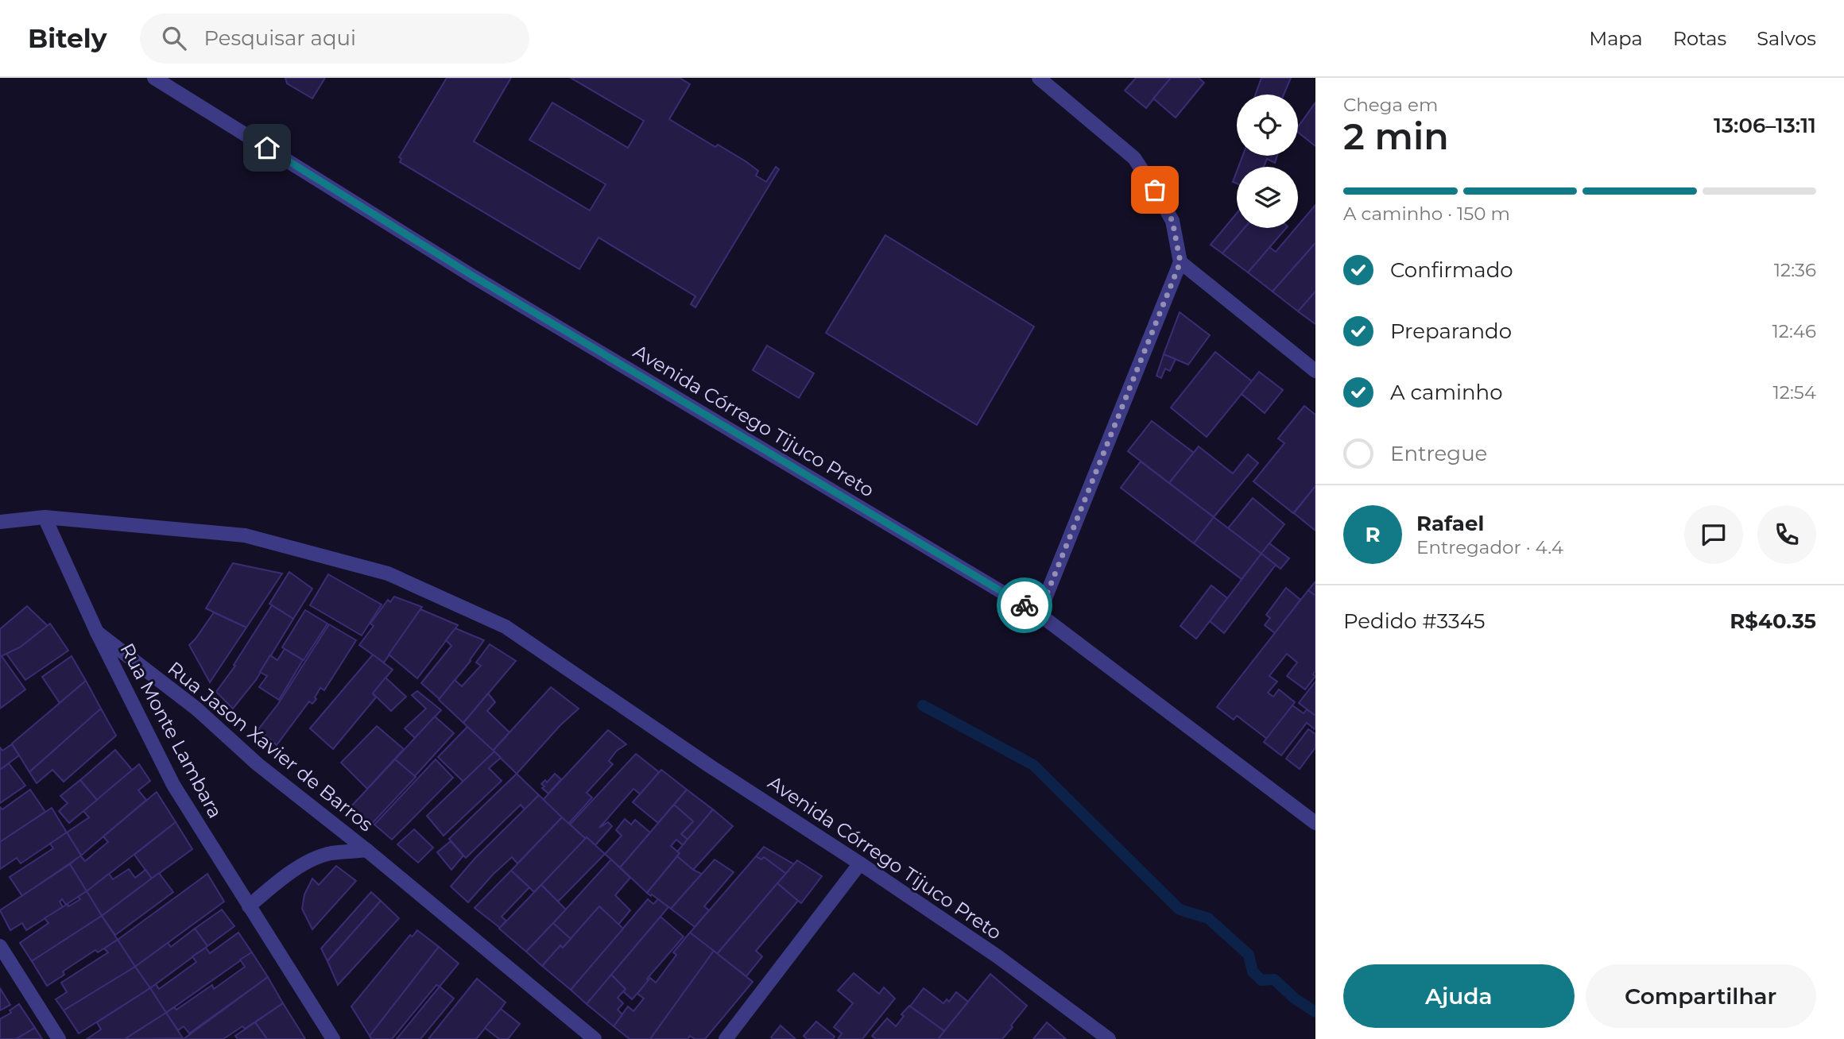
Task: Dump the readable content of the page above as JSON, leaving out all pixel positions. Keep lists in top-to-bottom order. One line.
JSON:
{"streets":{"street":["Avenida Córrego Tijuco Preto","Rua Monte Lambara","Rua Jason Xavier de Barros"]},"crossings":[["Avenida Córrego Tijuco Preto","Rua Monte Lambara"],["Rua Monte Lambara","Rua Jason Xavier de Barros"]],"page":{"header":"Bitely","search":"Pesquisar aqui","nav":["Mapa","Rotas","Salvos"],"heading":["2 min","Chega em","13:06–13:11"],"panel":["Rafael","Entregador · 4.4","Pedido #3345","R$40.35"],"bar":"A caminho · 150 m","list":[["Confirmado","12:36"],["Preparando","12:46"],["A caminho","12:54"],"Entregue"],"round":"R","buttons":["Ajuda","Compartilhar"]}}
